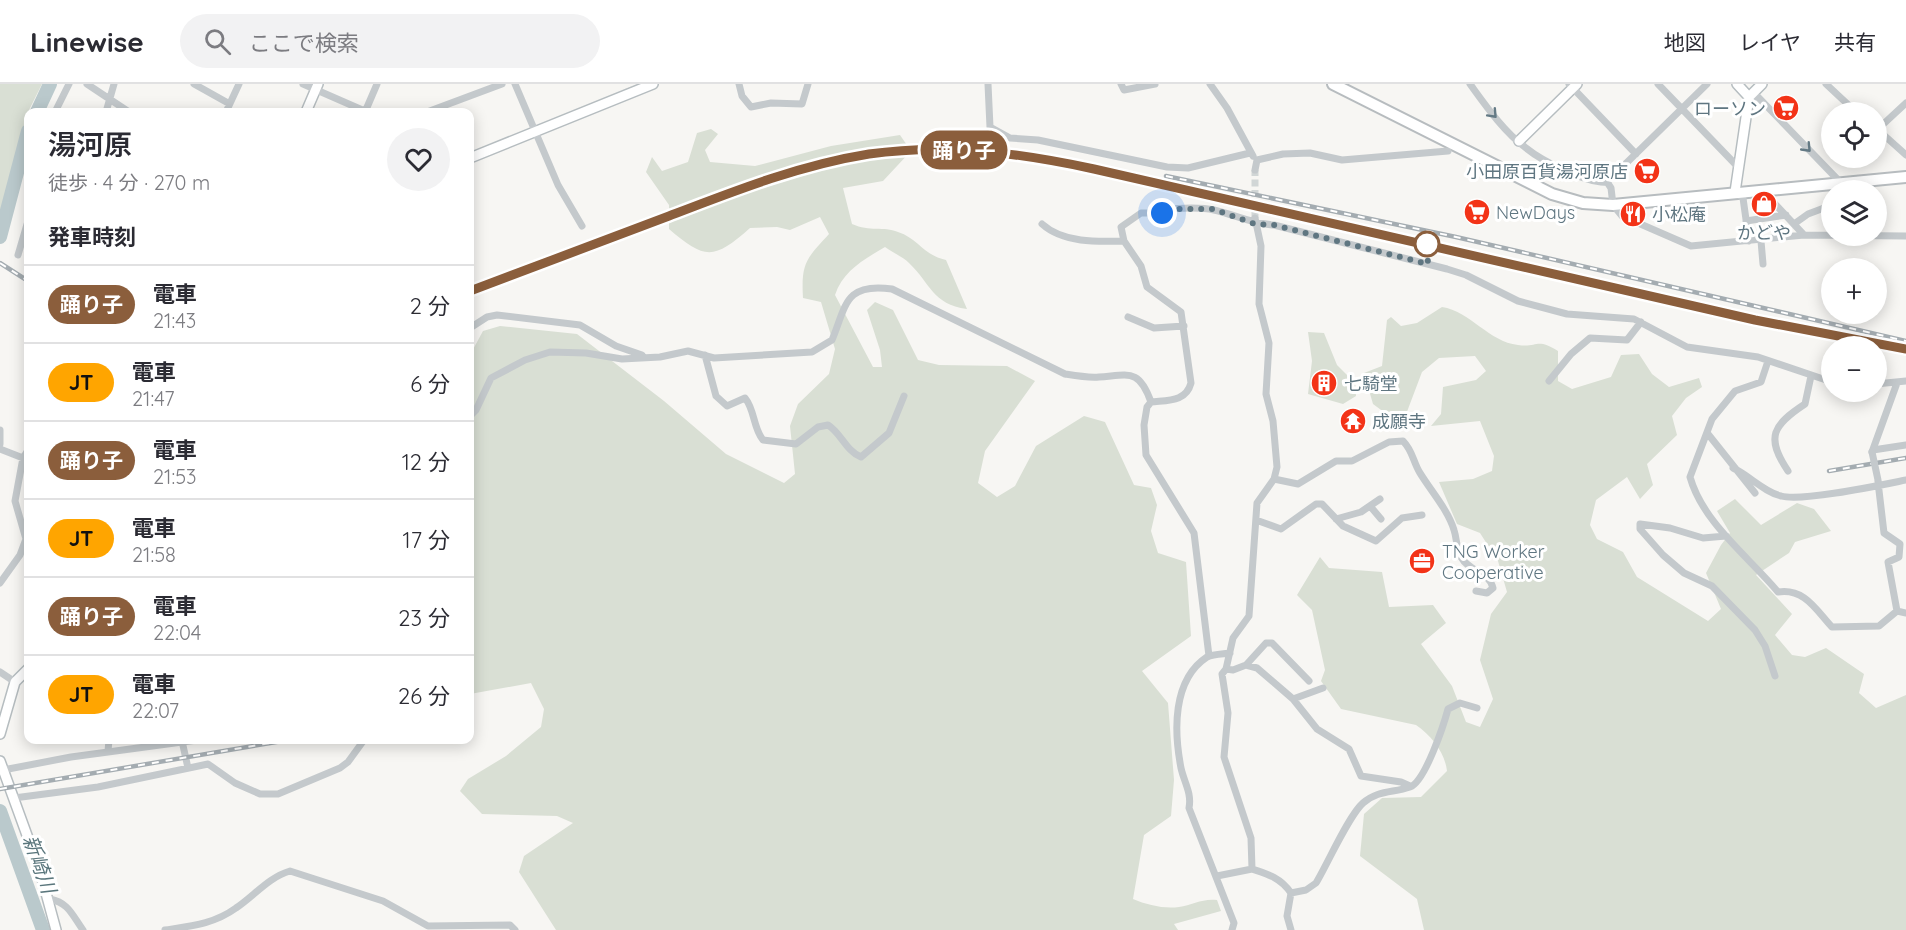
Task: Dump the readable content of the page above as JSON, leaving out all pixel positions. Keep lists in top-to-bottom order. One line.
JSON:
{"water":["新崎川"],"places":{"supermarket":["ローソン","小田原百貨湯河原店","NewDays"],"shop":["かどや"],"restaurant":["小松庵"],"building":["七騎堂"],"temple":["成願寺"],"office":["TNG Worker Cooperative"]},"page":{"header":"Linewise","search":"ここで検索","nav":["地図","レイヤ","共有"],"on_map":"踊り子","map_buttons":["+","−"],"heading":[["湯河原","徒歩 · 4 分 · 270 m"],"発車時刻"],"list":[{"mark":"踊り子","name":"電車","note":"21:43","value":"2 分"},{"mark":"JT","name":"電車","note":"21:47","value":"6 分"},{"mark":"踊り子","name":"電車","note":"21:53","value":"12 分"},{"mark":"JT","name":"電車","note":"21:58","value":"17 分"},{"mark":"踊り子","name":"電車","note":"22:04","value":"23 分"},{"mark":"JT","name":"電車","note":"22:07","value":"26 分"}]}}
